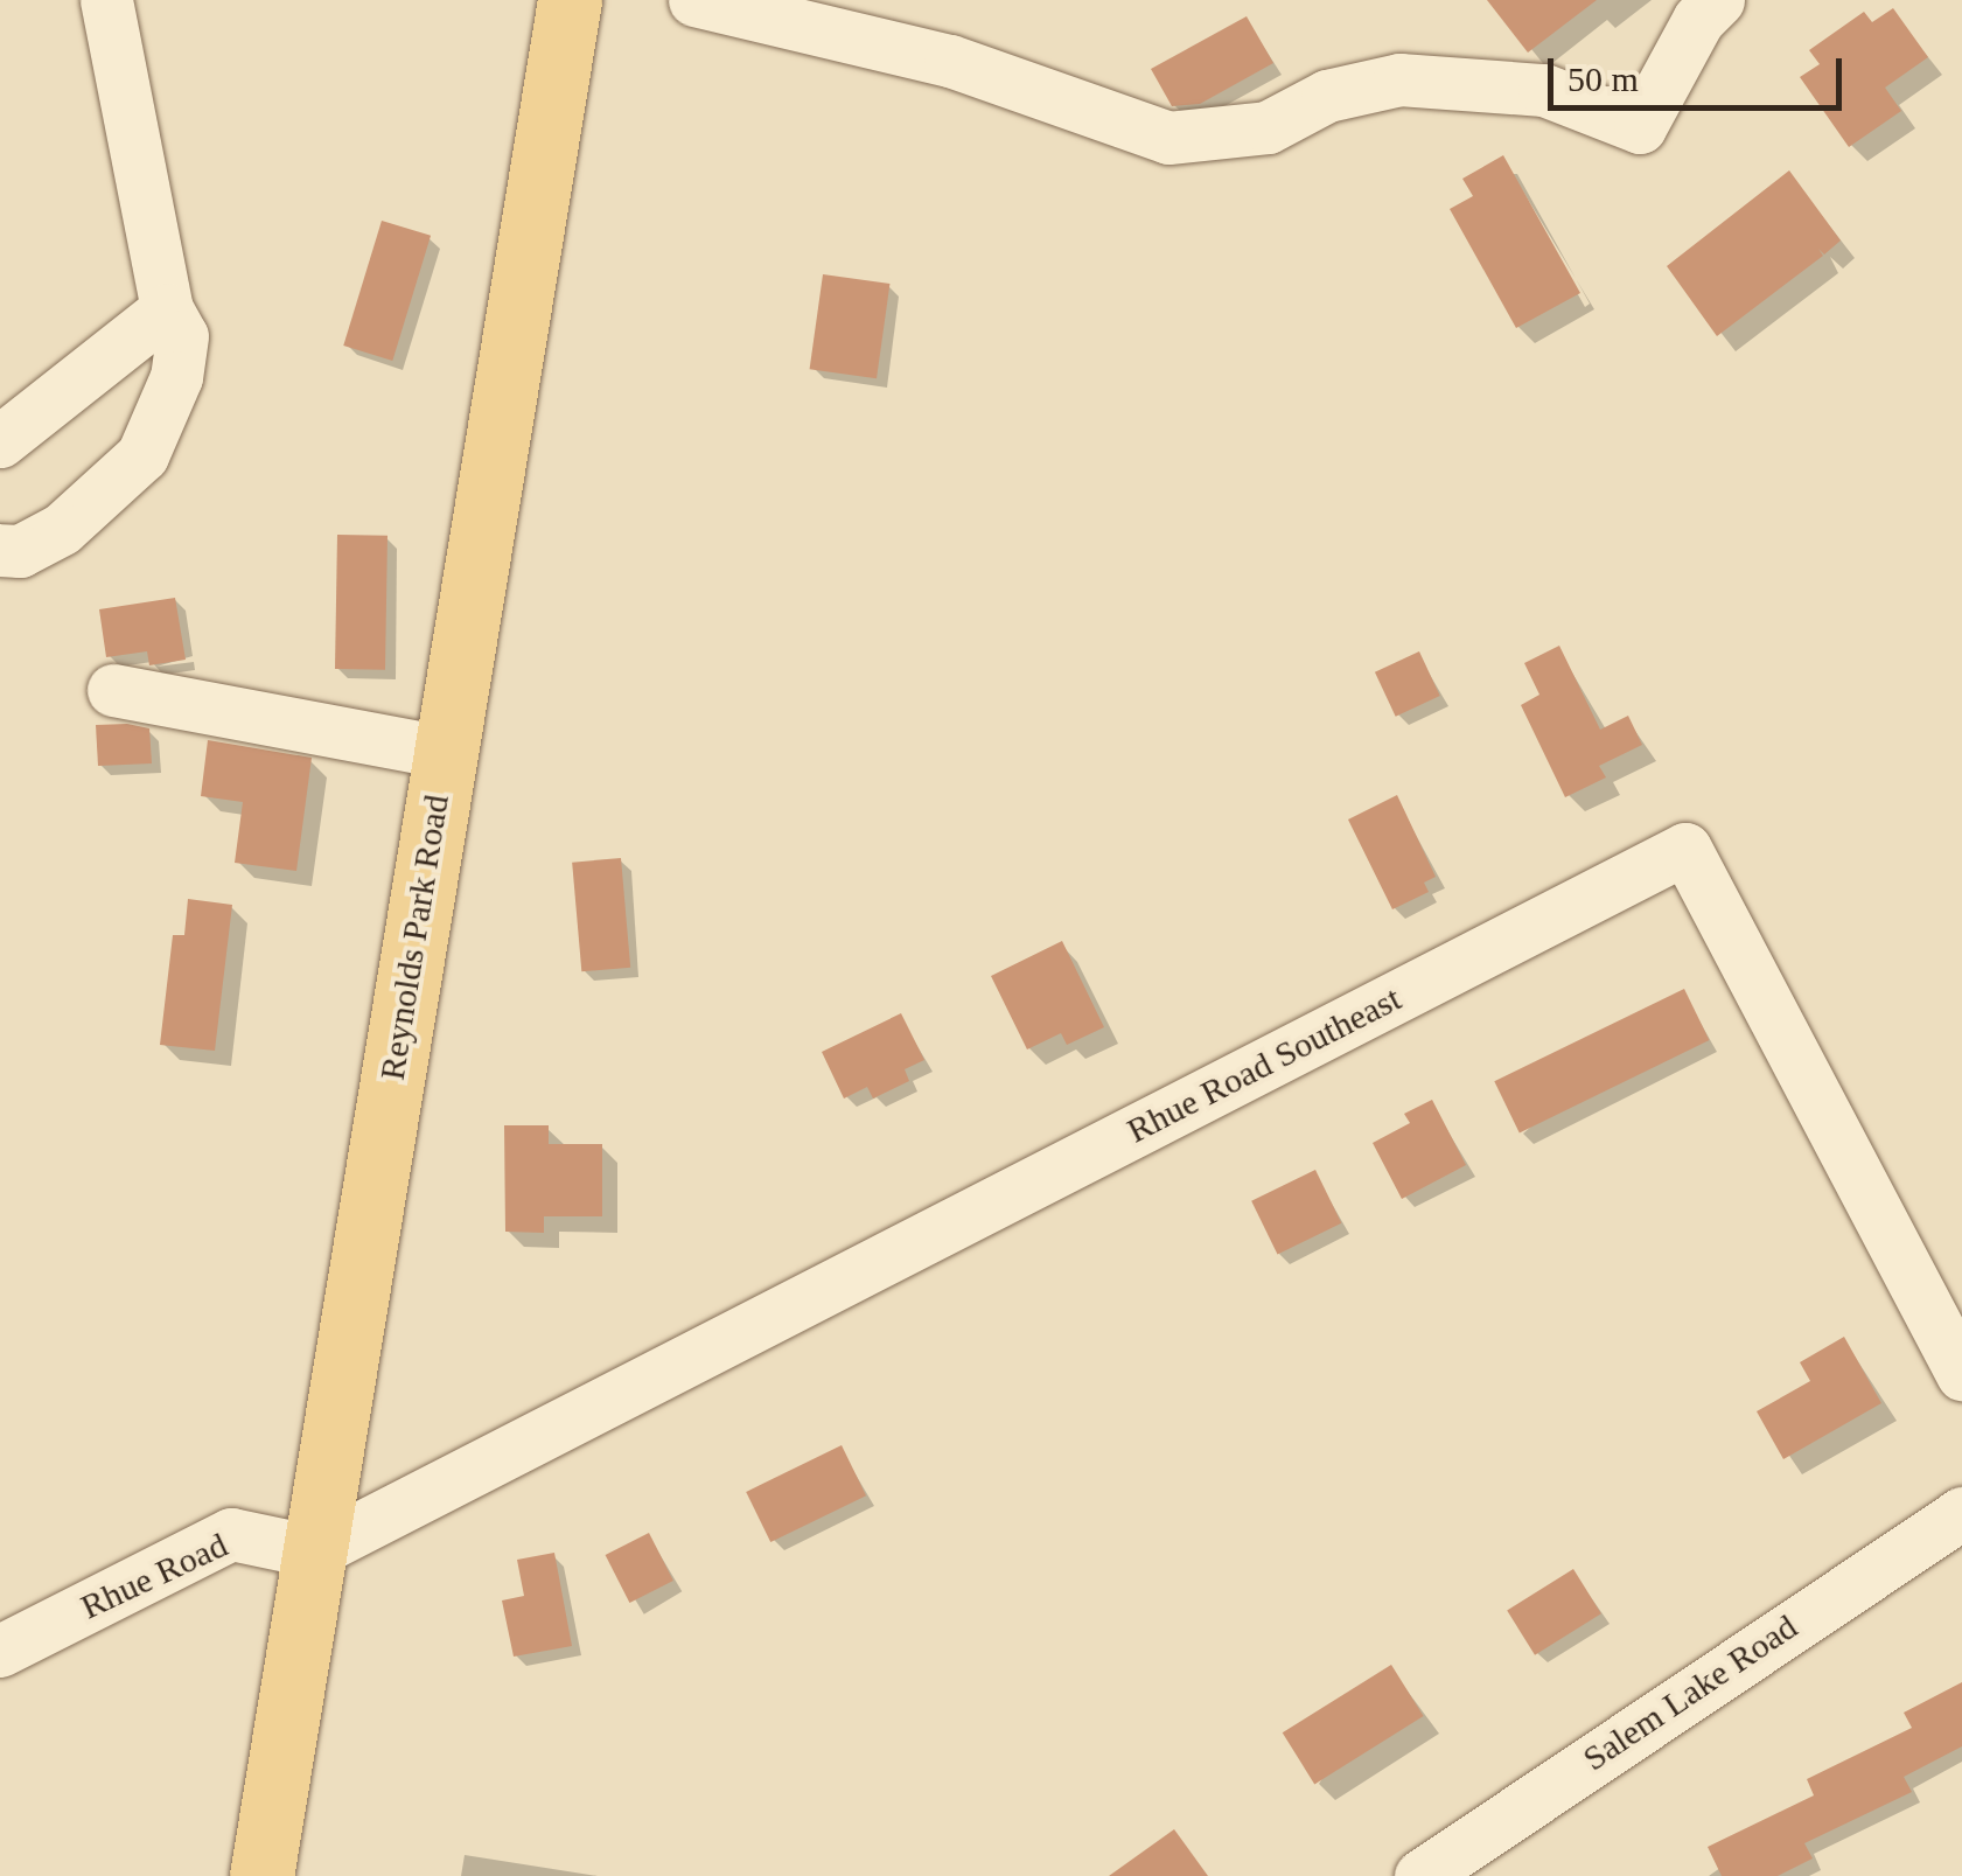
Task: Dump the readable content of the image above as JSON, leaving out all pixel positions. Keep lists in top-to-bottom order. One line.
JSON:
{"streets":{"main road":["Reynolds Park Road"],"street":["Rhue Road Southeast","Rhue Road","Salem Lake Road"]},"crossings":[["Reynolds Park Road","Rhue Road Southeast"],["Reynolds Park Road","Rhue Road"],["Rhue Road Southeast","Rhue Road"]],"scale_bar":"50 m"}
